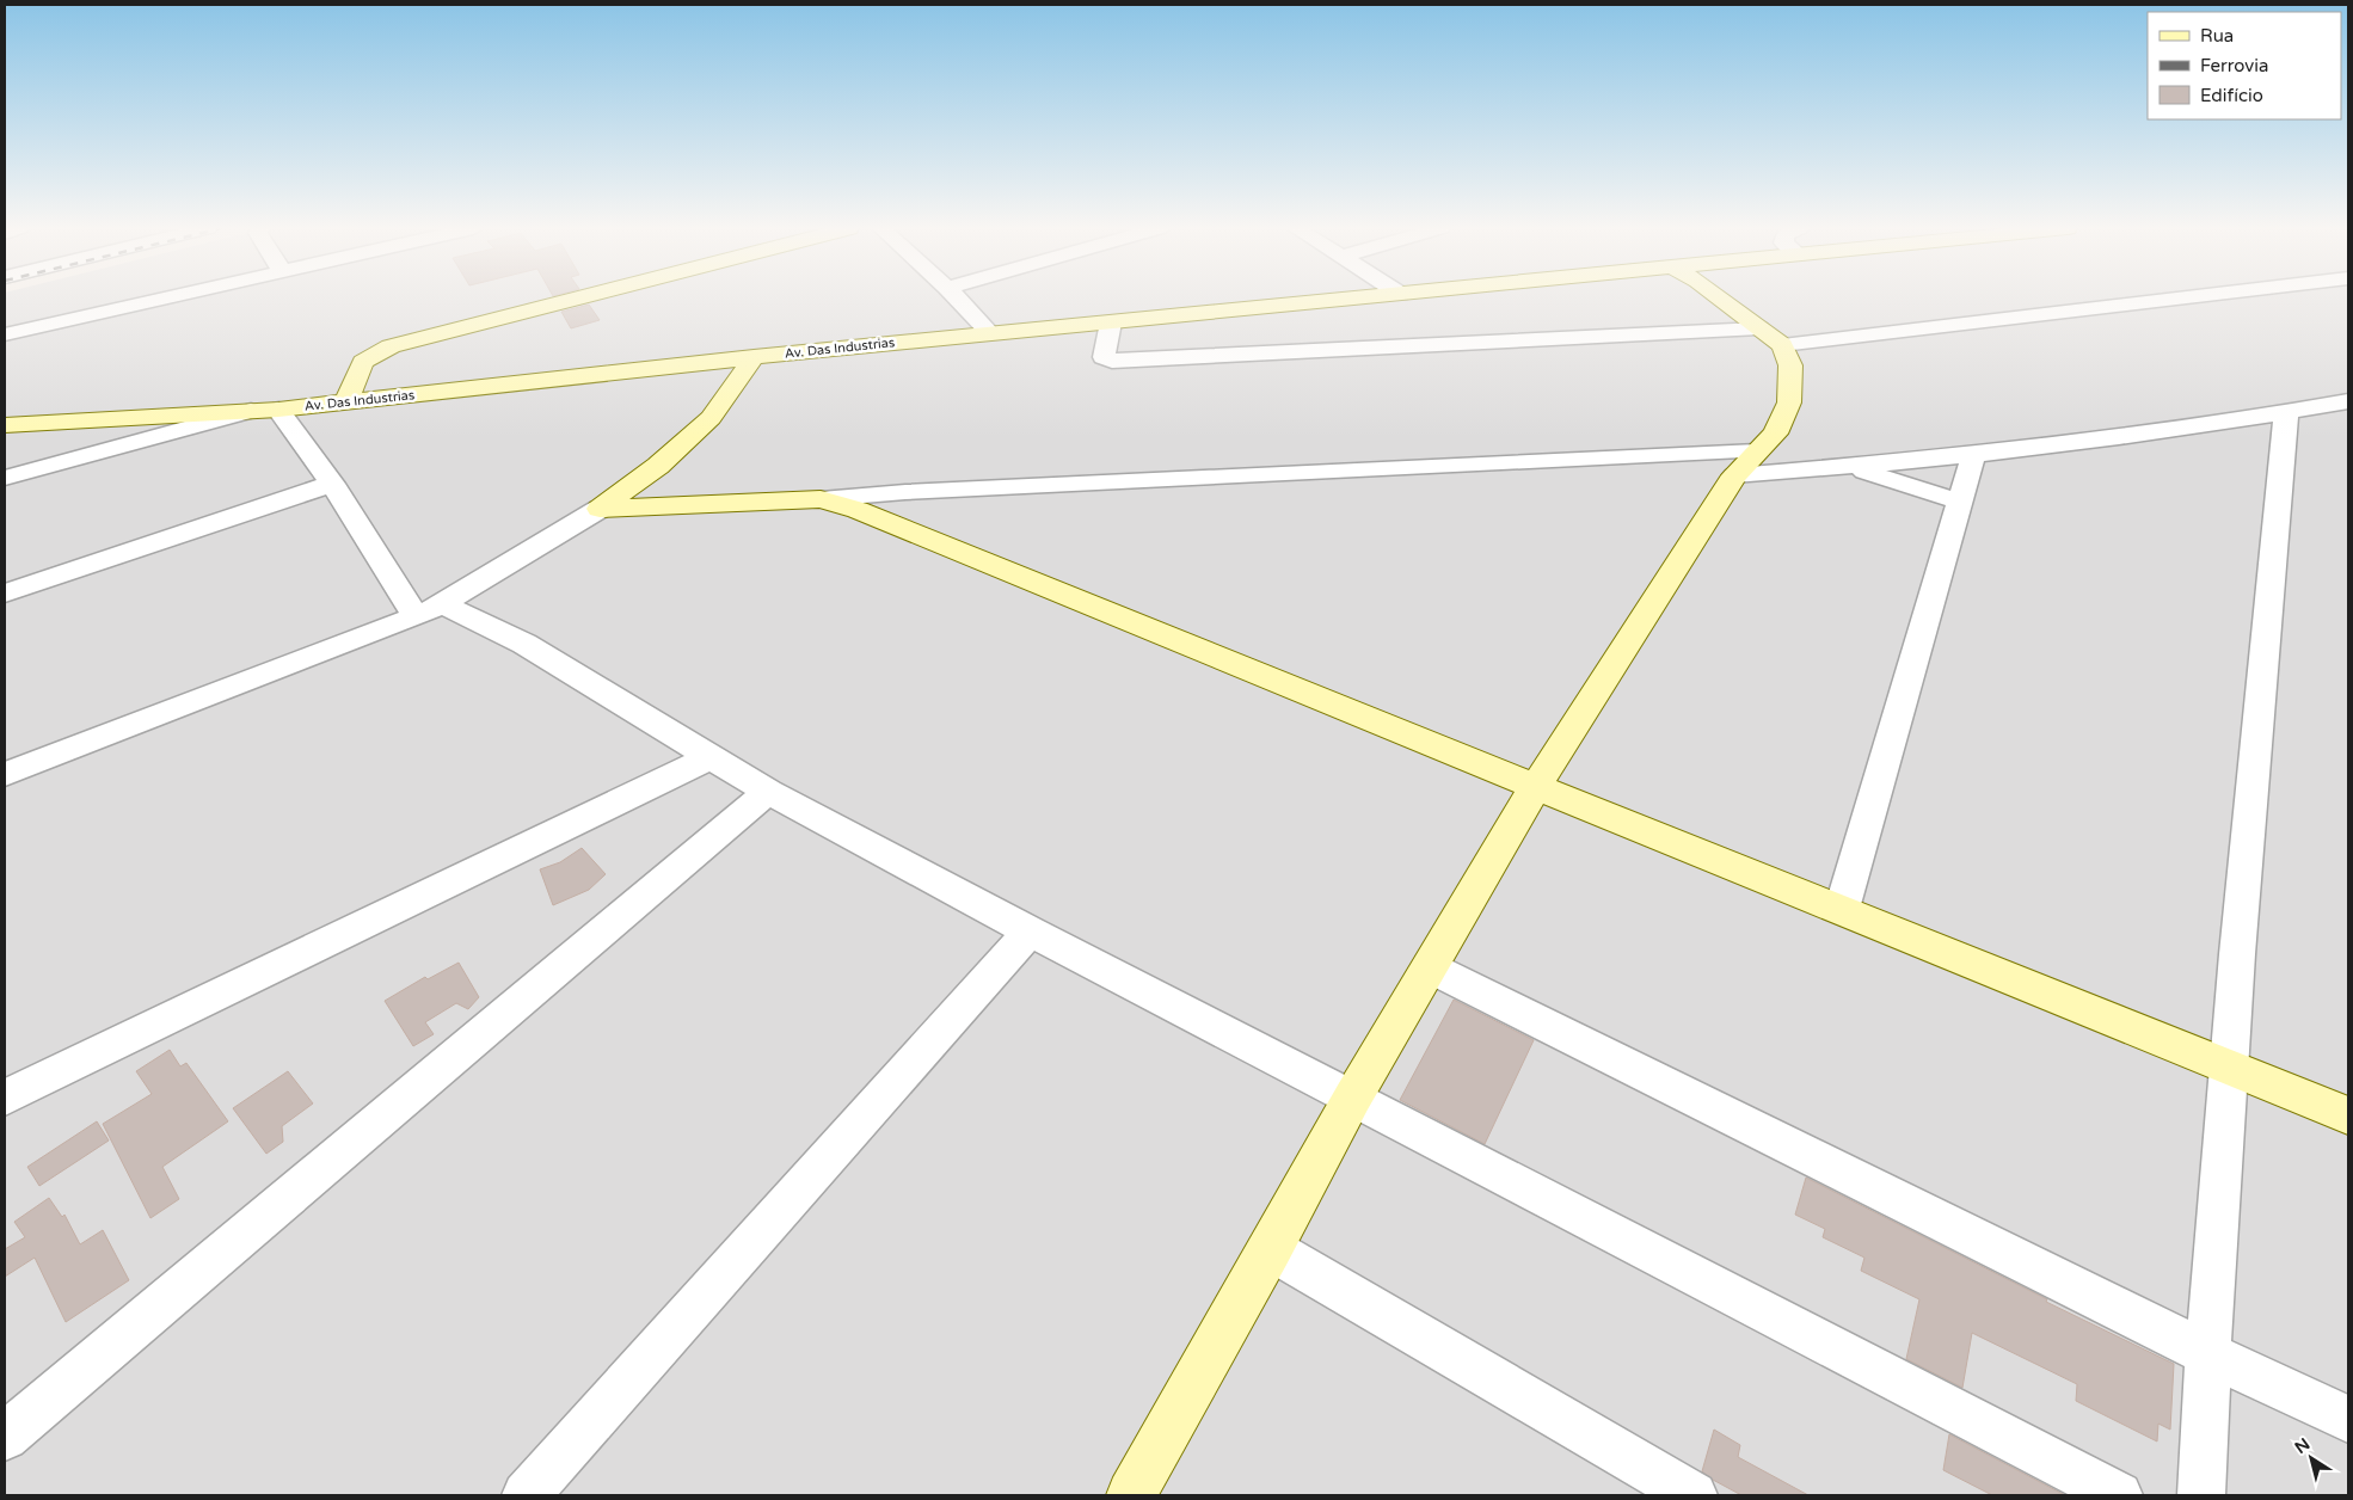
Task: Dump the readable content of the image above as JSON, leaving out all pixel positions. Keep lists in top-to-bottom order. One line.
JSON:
{"streets":{"street":["Av. Das Industrias"]},"legend":["Rua","Ferrovia","Edifício"],"north":"top left"}
